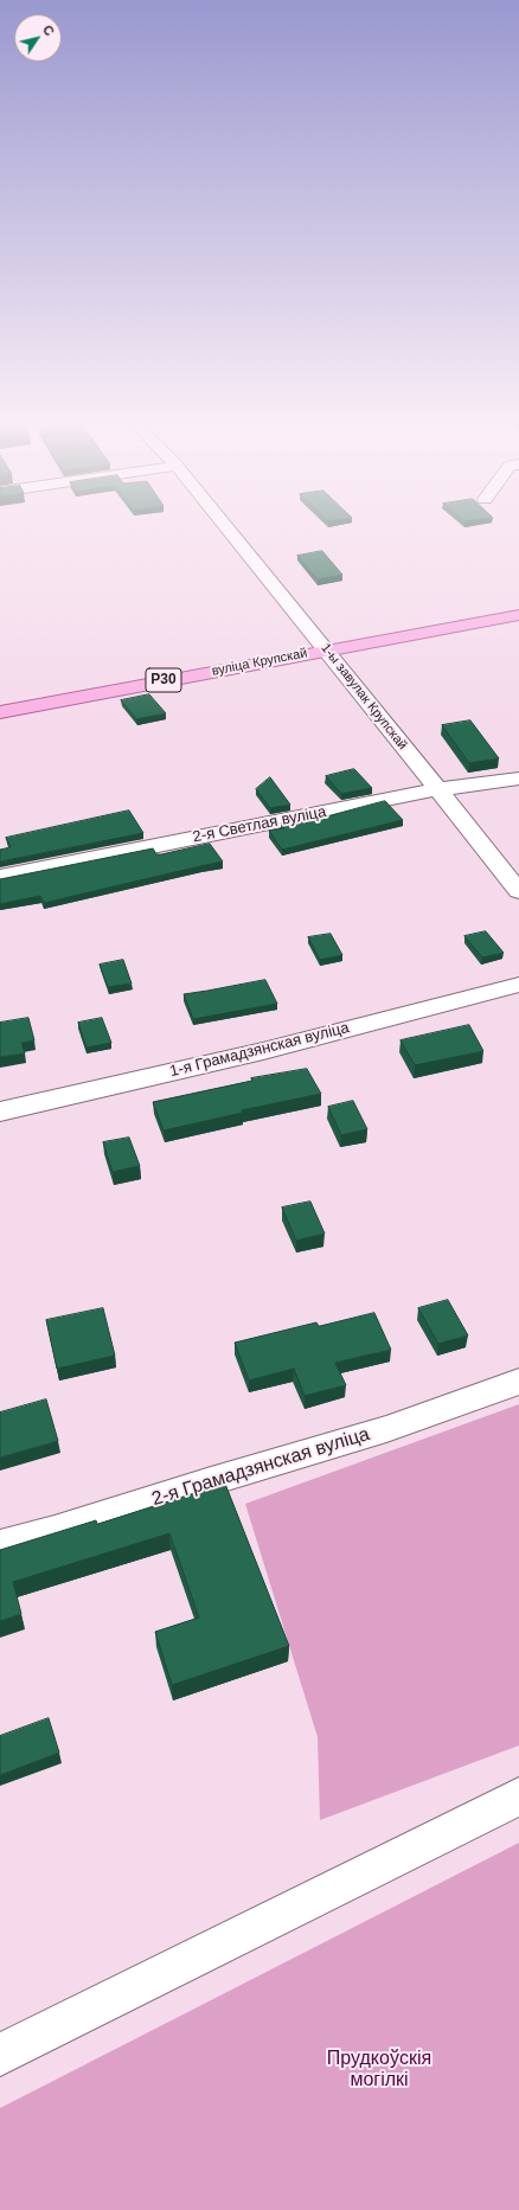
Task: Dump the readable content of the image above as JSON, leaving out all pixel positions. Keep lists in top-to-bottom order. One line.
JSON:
{"streets":{"main road":["вуліца Крупскай","Р30"],"street":["1-ы завулак Крупскай","2-я Светлая вуліца","1-я Грамадзянская вуліца","2-я Грамадзянская вуліца"]},"crossings":[["вуліца Крупскай","1-ы завулак Крупскай"],["1-ы завулак Крупскай","2-я Светлая вуліца"]],"parks":["Прудкоўскія могілкі"],"north":"top right"}
